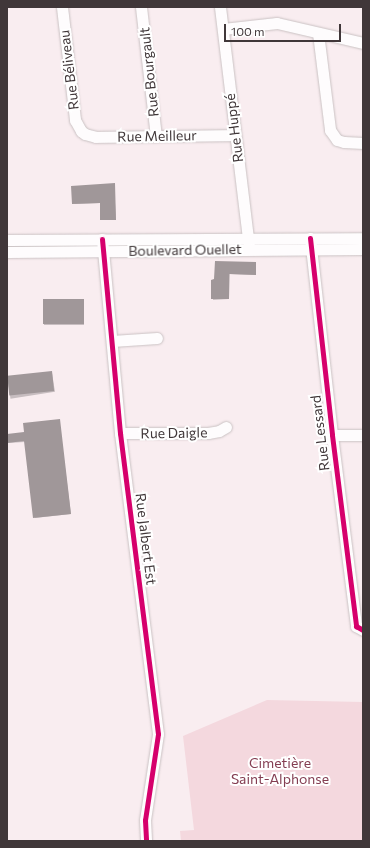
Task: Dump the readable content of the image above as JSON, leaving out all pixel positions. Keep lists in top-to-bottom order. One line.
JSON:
{"streets":{"street":["Rue Béliveau","Rue Bourgault","Rue Huppé","Rue Meilleur","Boulevard Ouellet","Rue Daigle","Rue Lessard","Rue Jalbert Est"]},"crossings":[["Rue Béliveau","Rue Meilleur"],["Rue Bourgault","Rue Meilleur"],["Rue Huppé","Rue Meilleur"],["Rue Huppé","Boulevard Ouellet"],["Boulevard Ouellet","Rue Lessard"],["Boulevard Ouellet","Rue Jalbert Est"],["Rue Daigle","Rue Jalbert Est"]],"parks":["Cimetière Saint-Alphonse"],"scale_bar":"100 m"}
